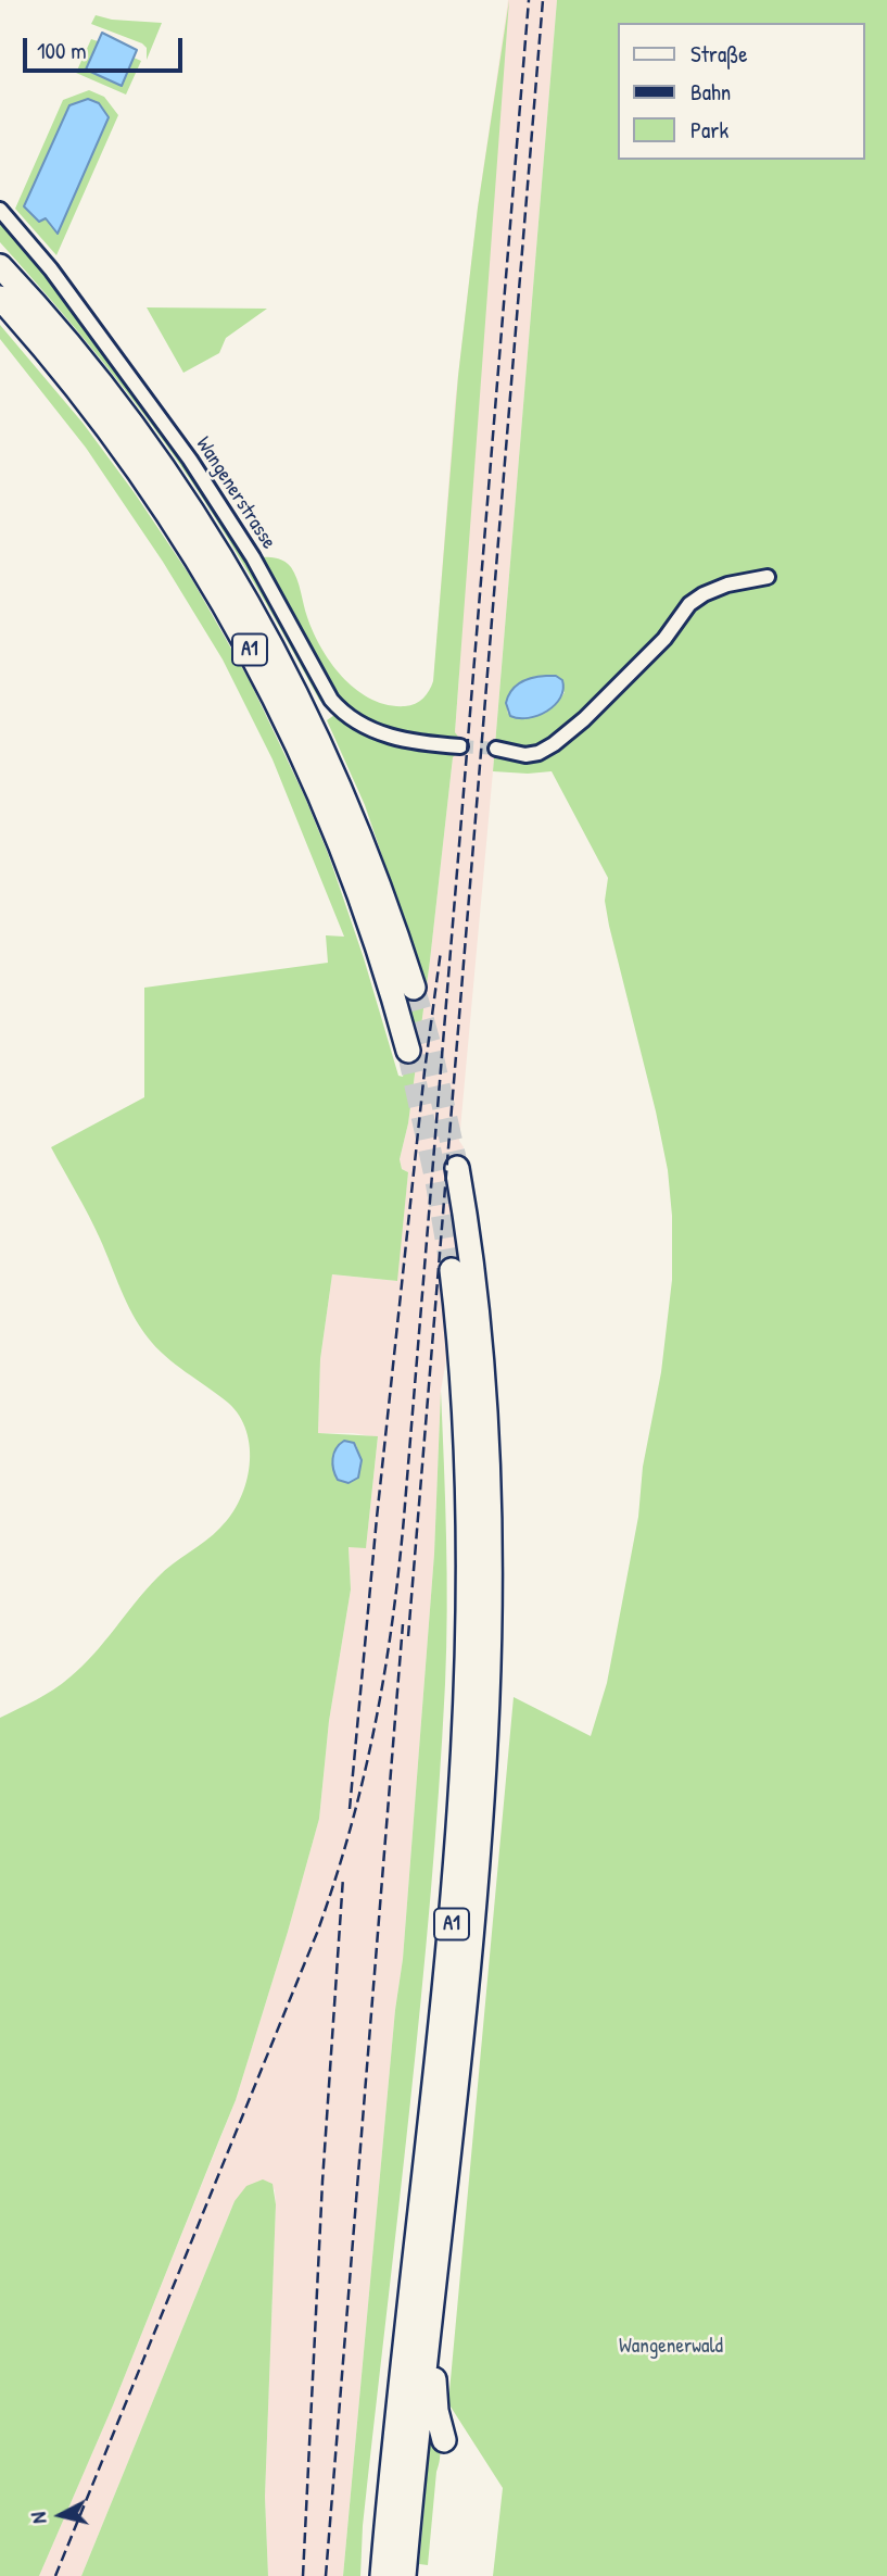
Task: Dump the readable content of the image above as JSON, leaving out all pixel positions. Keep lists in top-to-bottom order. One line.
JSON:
{"streets":{"highway":["A1"],"street":["Wangenerstrasse"]},"parks":["Wangenerwald"],"legend":["Straße","Bahn","Park"],"scale_bar":"100 m","north":"left"}
